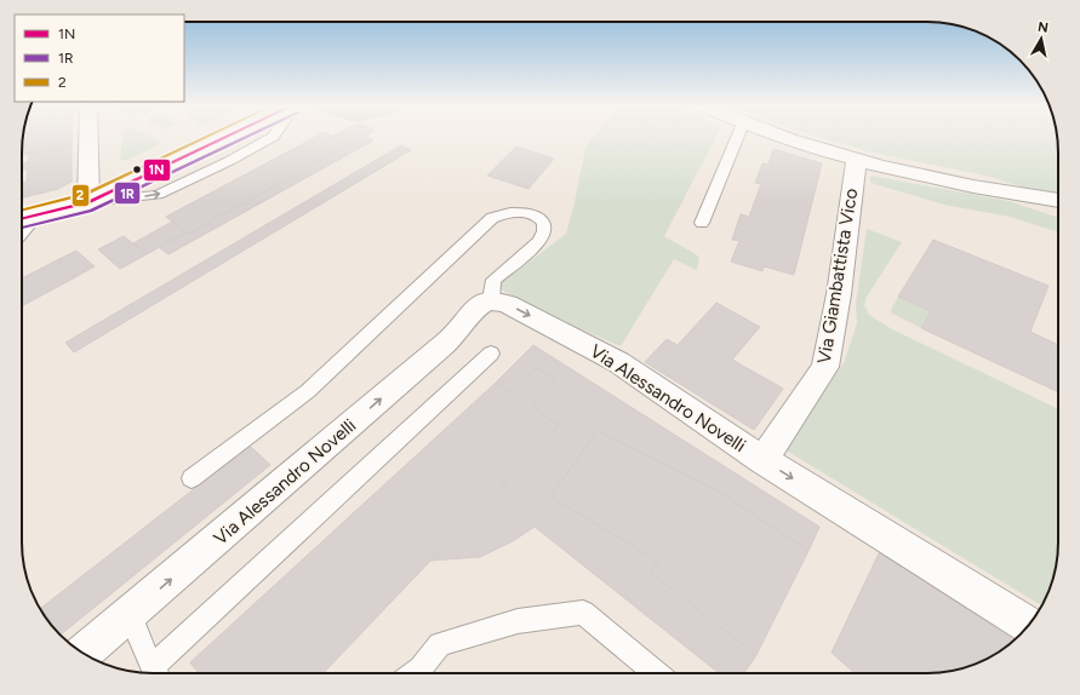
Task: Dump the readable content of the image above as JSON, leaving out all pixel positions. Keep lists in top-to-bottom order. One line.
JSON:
{"streets":{"street":["Via Giambattista Vico","Via Alessandro Novelli"]},"crossings":[["Via Giambattista Vico","Via Alessandro Novelli"]],"one_way":["Via Alessandro Novelli"],"lines":["transit line 1N","transit line 1R","transit line 2"],"legend":["1N","1R","2"],"north":"top"}
